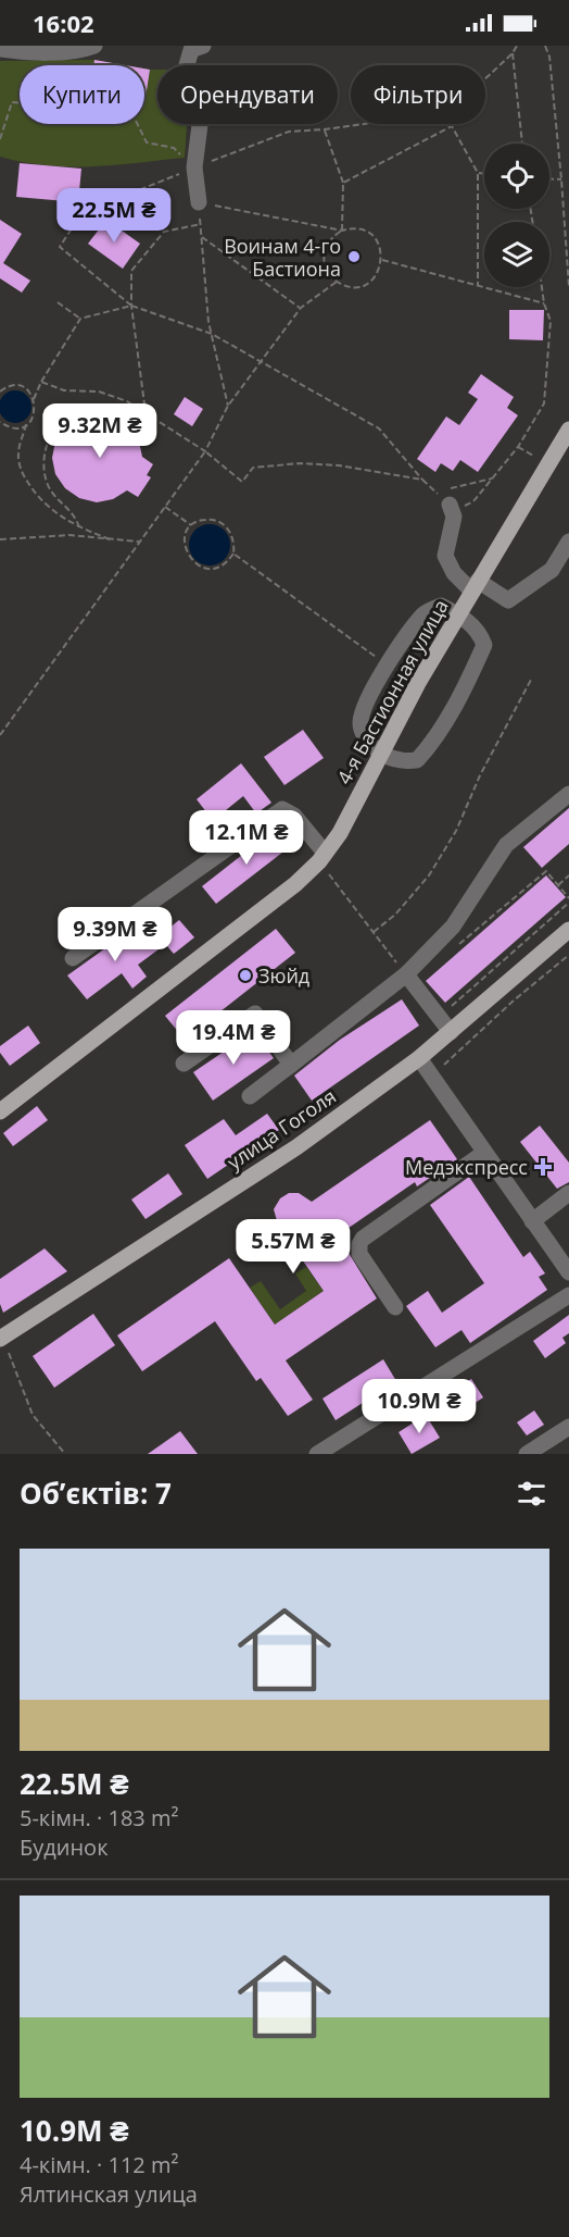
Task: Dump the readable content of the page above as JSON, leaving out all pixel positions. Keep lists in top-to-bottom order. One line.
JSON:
{"streets":{"main road":["4-я Бастионная улица","улица Гоголя"]},"places":{"other":["Воинам 4-го Бастиона","Зюйд"],"health":["Медэкспресс"]},"page":{"status":"16:02","chip":["Купити","Орендувати","Фільтри"],"price":["22.5M ₴","9.32M ₴","12.1M ₴","9.39M ₴","19.4M ₴","5.57M ₴","10.9M ₴"],"heading":"Об’єктів: 7","list":[{"name":"22.5M ₴","note":"5-кімн. · 183 m² · Будинок"},{"name":"10.9M ₴","note":"4-кімн. · 112 m² · Ялтинская улица"}]}}
